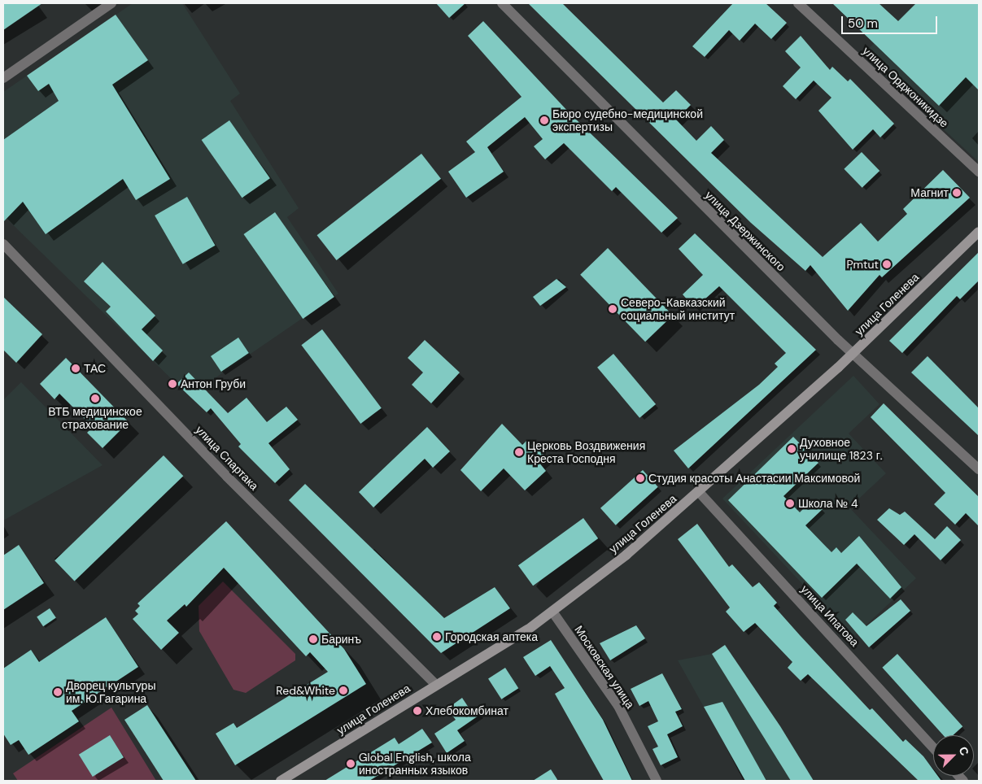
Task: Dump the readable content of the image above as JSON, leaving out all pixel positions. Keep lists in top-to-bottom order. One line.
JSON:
{"streets":{"main road":["улица Голенева"],"street":["улица Орджоникидзе","улица Дзержинского","улица Спартака","улица Ипатова","Московская улица"]},"crossings":[["улица Дзержинского","улица Голенева"],["улица Голенева","улица Спартака"],["улица Голенева","улица Ипатова"],["улица Голенева","Московская улица"]],"places":["Бюро судебно-медицинской экспертизы","Магнит","Pmtut","Северо-Кавказский социальный институт","ТАС","Антон Груби","ВТБ медицинское страхование","Духовное училище 1823 г.","Церковь Воздвижения Креста Господня","Студия красоты Анастасии Максимовой","Школа № 4","Городская аптека","Баринъ","Red&White","Дворец культуры им. Ю.Гагарина","Хлебокомбинат","Global English, школа иностранных языков"],"scale_bar":"50 m","north":"top right"}
